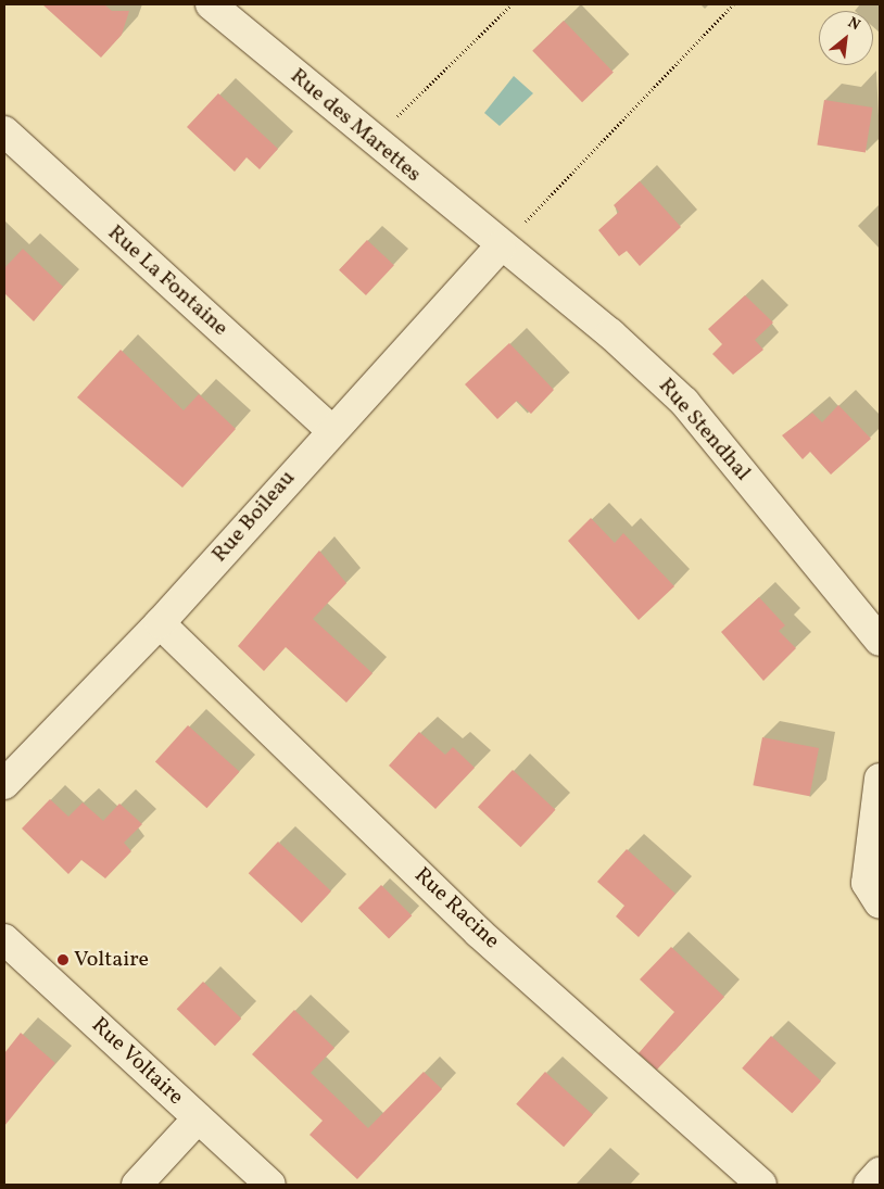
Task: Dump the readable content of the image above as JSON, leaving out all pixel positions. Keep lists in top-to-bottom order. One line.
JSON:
{"streets":{"street":["Rue des Marettes","Rue La Fontaine","Rue Stendhal","Rue Boileau","Rue Racine","Rue Voltaire"]},"crossings":[["Rue des Marettes","Rue Stendhal"],["Rue des Marettes","Rue Boileau"],["Rue La Fontaine","Rue Boileau"],["Rue Stendhal","Rue Boileau"],["Rue Boileau","Rue Racine"]],"places":["Voltaire"],"north":"top right"}
